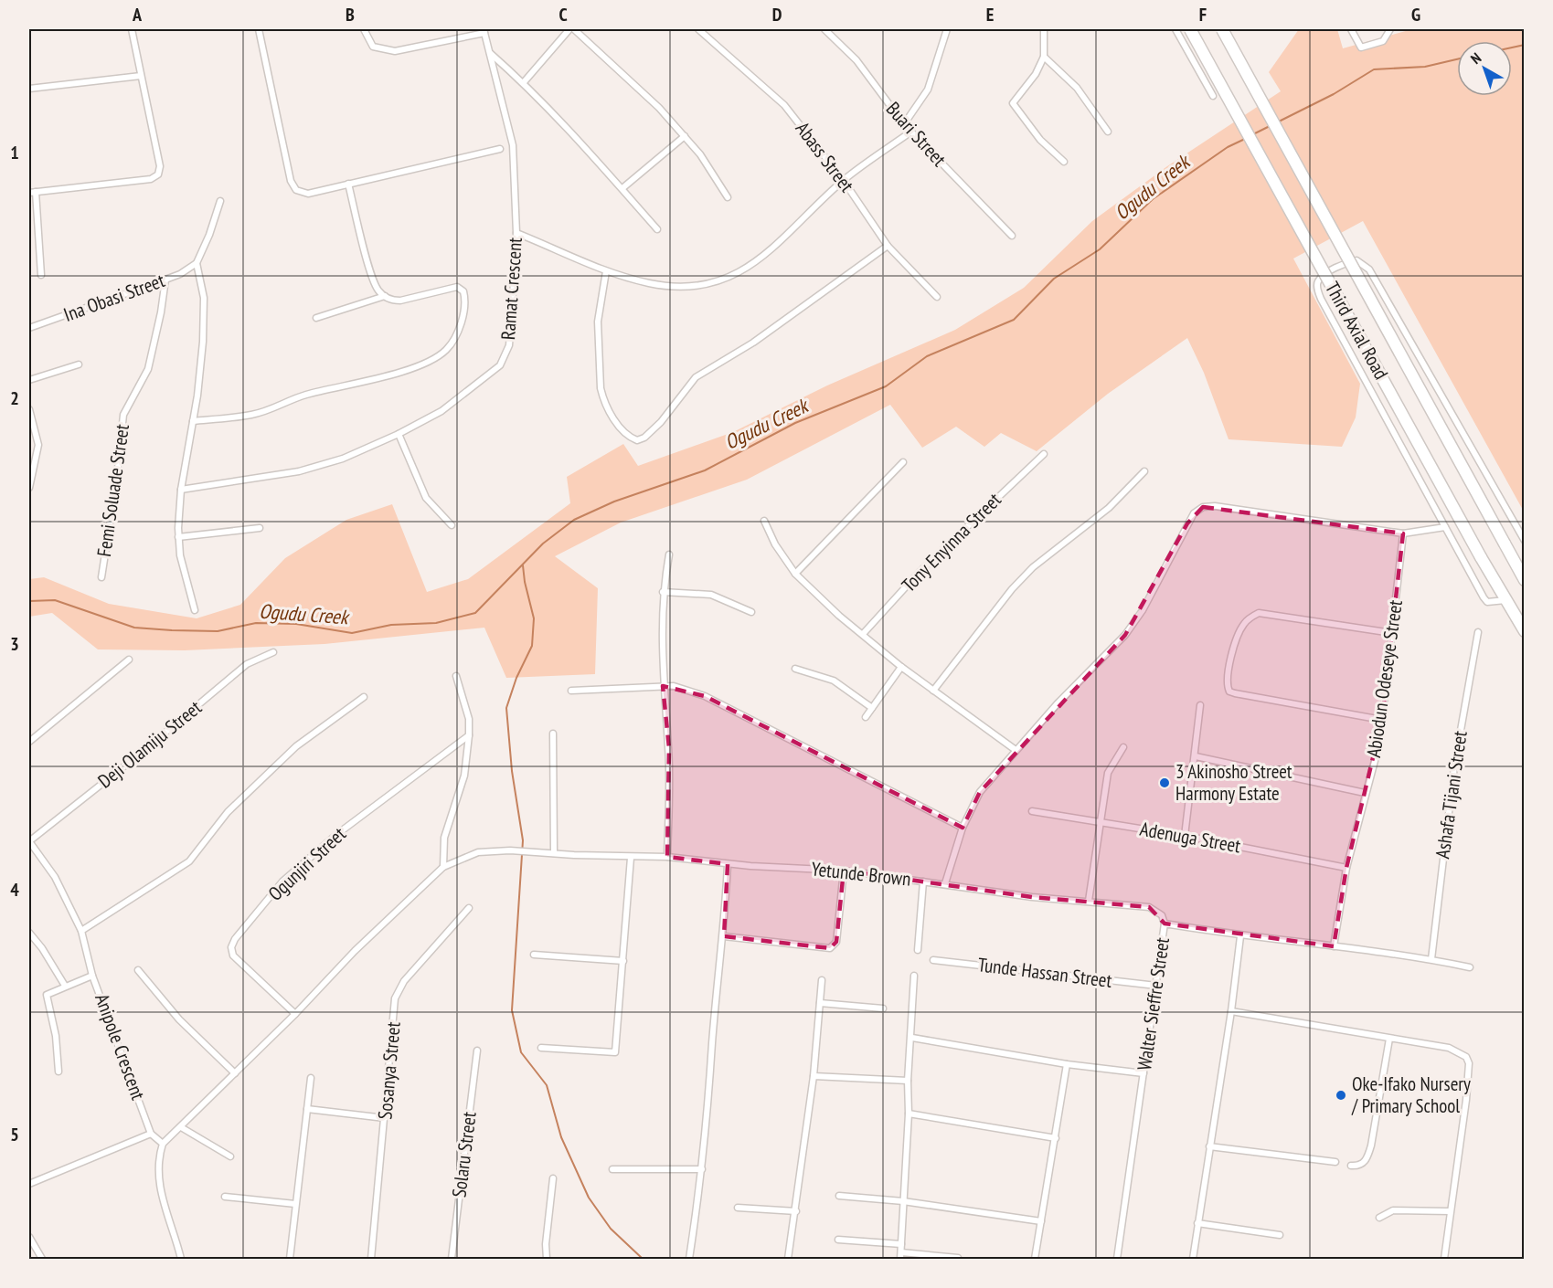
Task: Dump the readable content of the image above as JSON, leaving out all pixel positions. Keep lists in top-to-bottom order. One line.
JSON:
{"streets":{"highway":["Third Axial Road"],"street":["Buari Street","Abass Street","Ramat Crescent","Ina Obasi Street","Femi Soluade Street","Tony Enyinna Street","Abiodun Odeseye Street","Deji Olamiju Street","Ashafa Tijani Street","Adenuga Street","Ogunjiri Street","Yetunde Brown","Tunde Hassan Street","Walter Sieffre Street","Anipole Crescent","Sosanya Street","Solaru Street"]},"crossings":[["Ina Obasi Street","Femi Soluade Street"],["Abiodun Odeseye Street","Adenuga Street"],["Abiodun Odeseye Street","Walter Sieffre Street"],["Deji Olamiju Street","Anipole Crescent"],["Ashafa Tijani Street","Walter Sieffre Street"],["Yetunde Brown","Walter Sieffre Street"],["Tunde Hassan Street","Walter Sieffre Street"]],"water":["Ogudu Creek"],"places":["3 Akinosho Street Harmony Estate","Oke-Ifako Nursery / Primary School"],"north":"top left","grid":{"columns":["A","B","C","D","E","F","G"],"rows":["1","2","3","4","5"]}}
